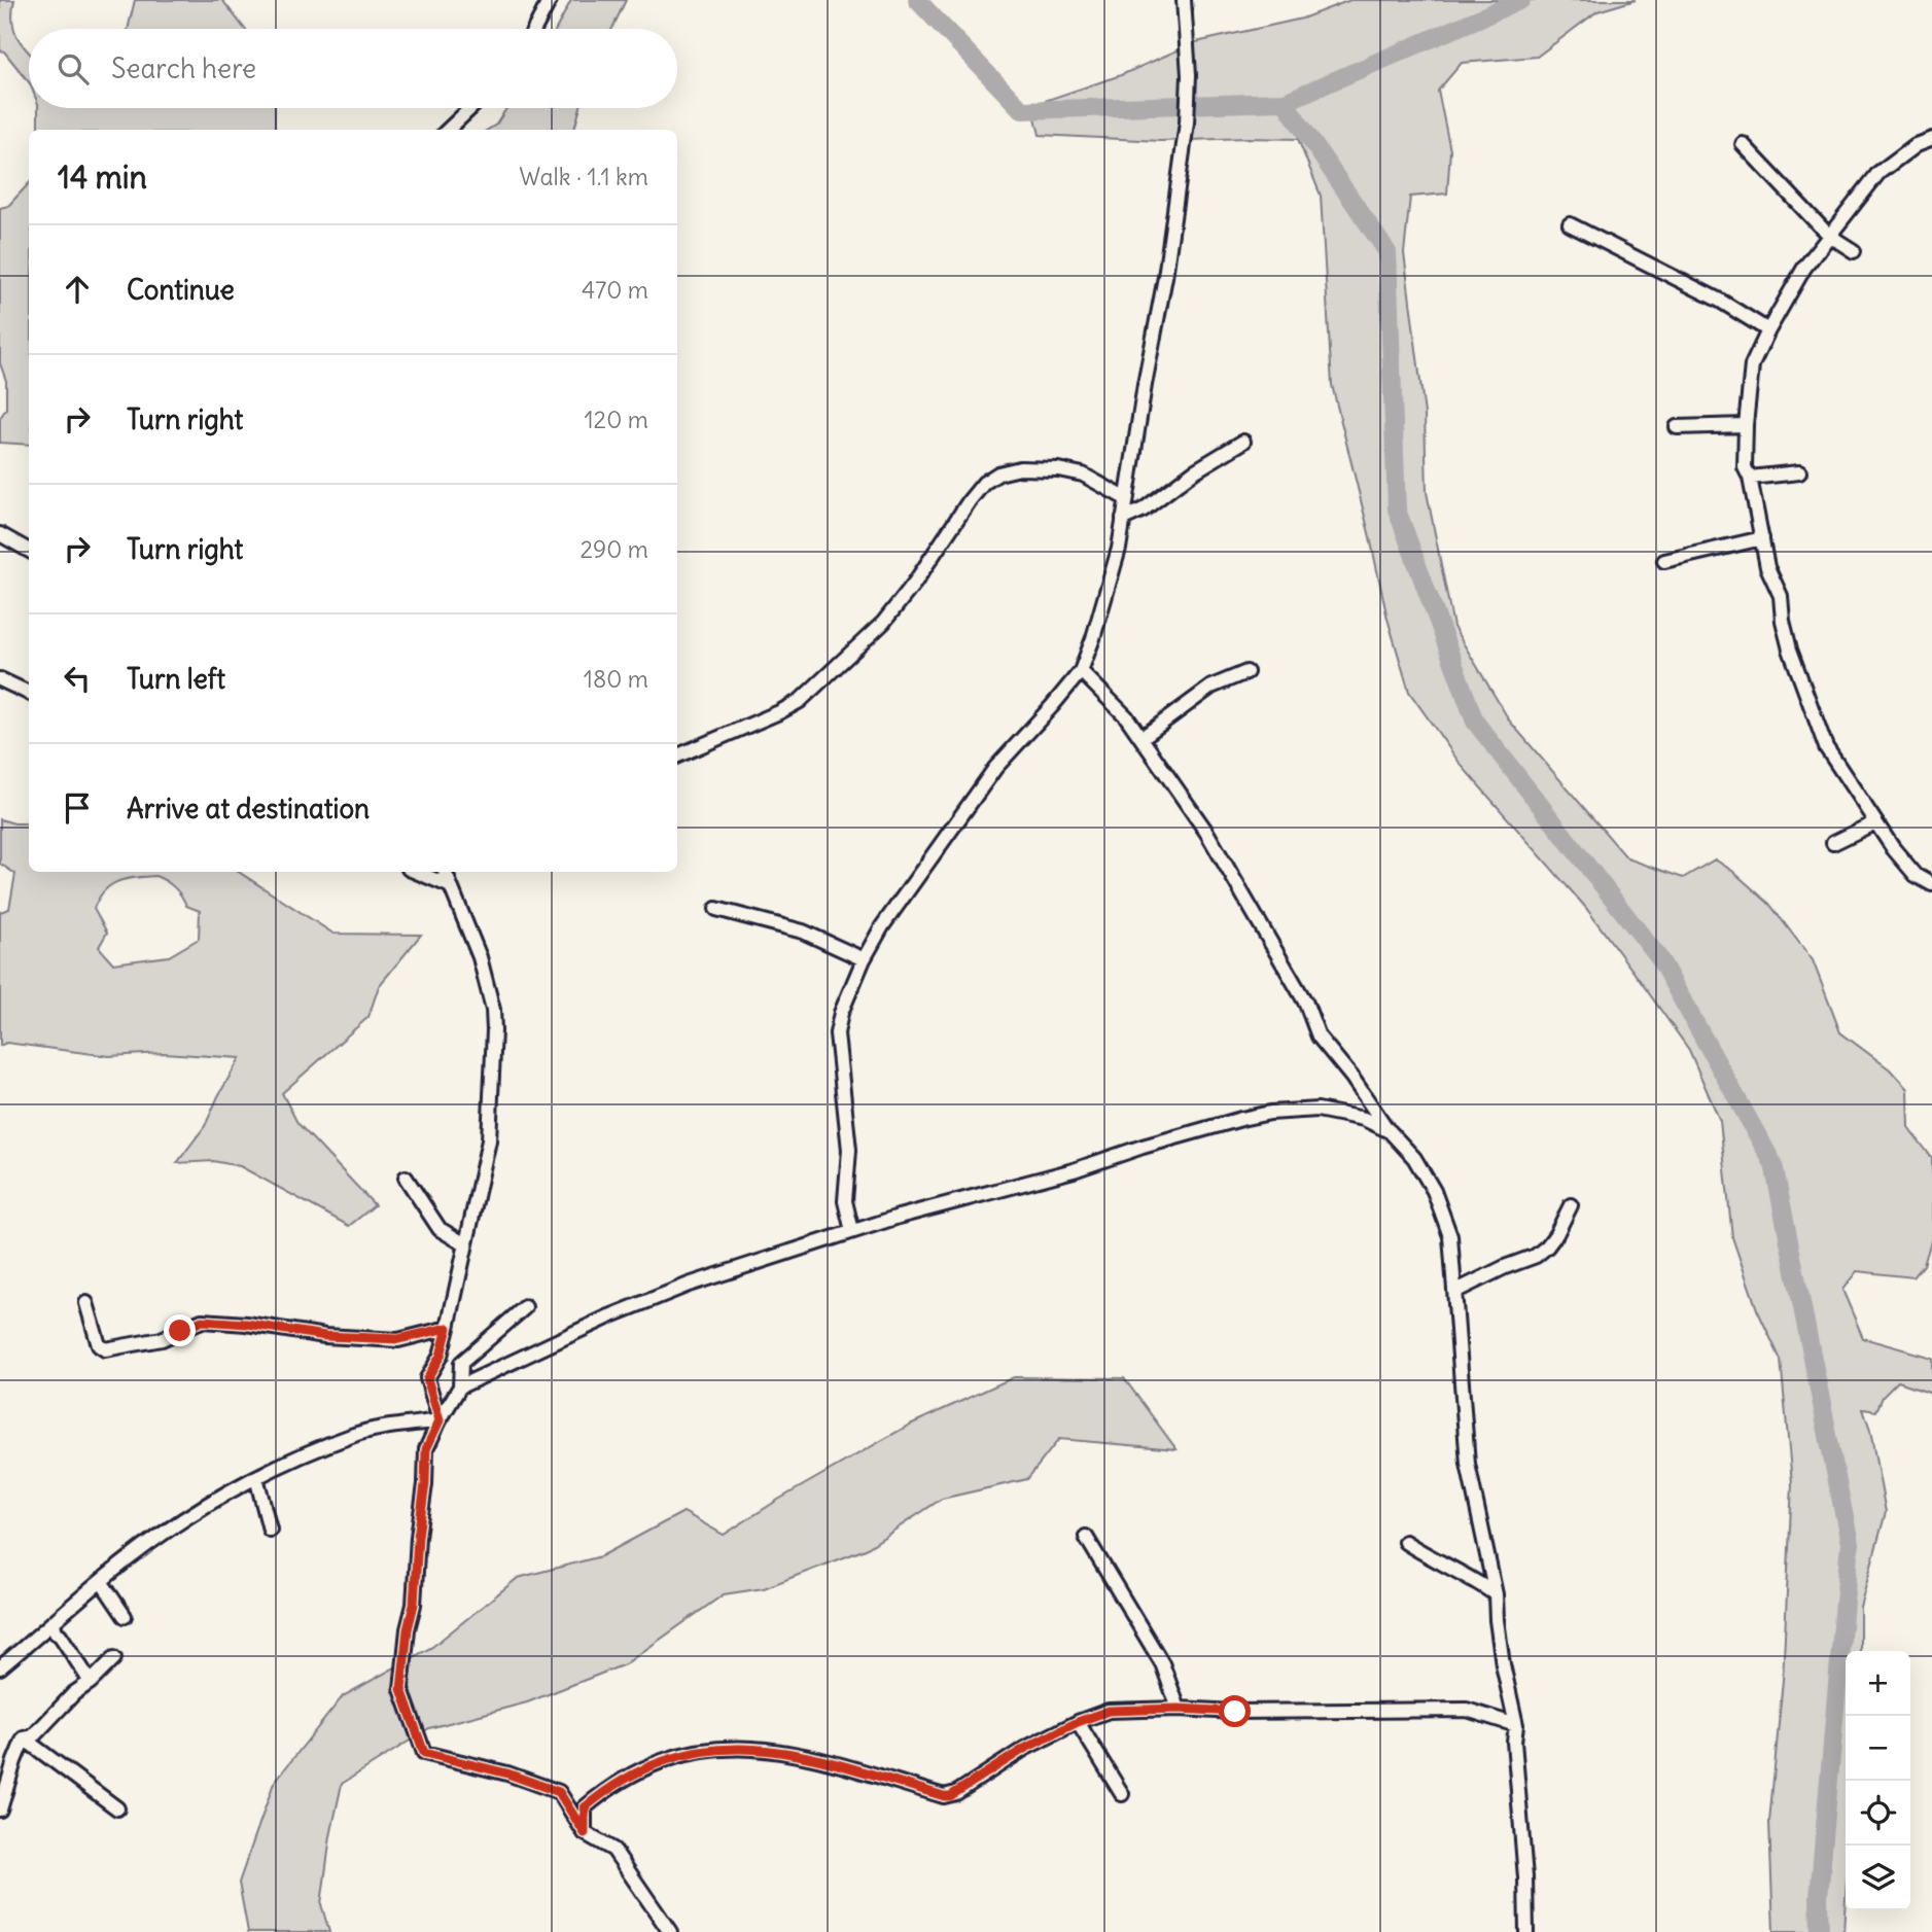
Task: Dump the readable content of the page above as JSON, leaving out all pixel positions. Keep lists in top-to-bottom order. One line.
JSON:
{"page":{"search":"Search here","heading":["14 min","Walk · 1.1 km"],"list":[["Continue","470 m"],["Turn right","120 m"],["Turn right","290 m"],["Turn left","180 m"],"Arrive at destination"],"map_buttons":["+","−"]}}
